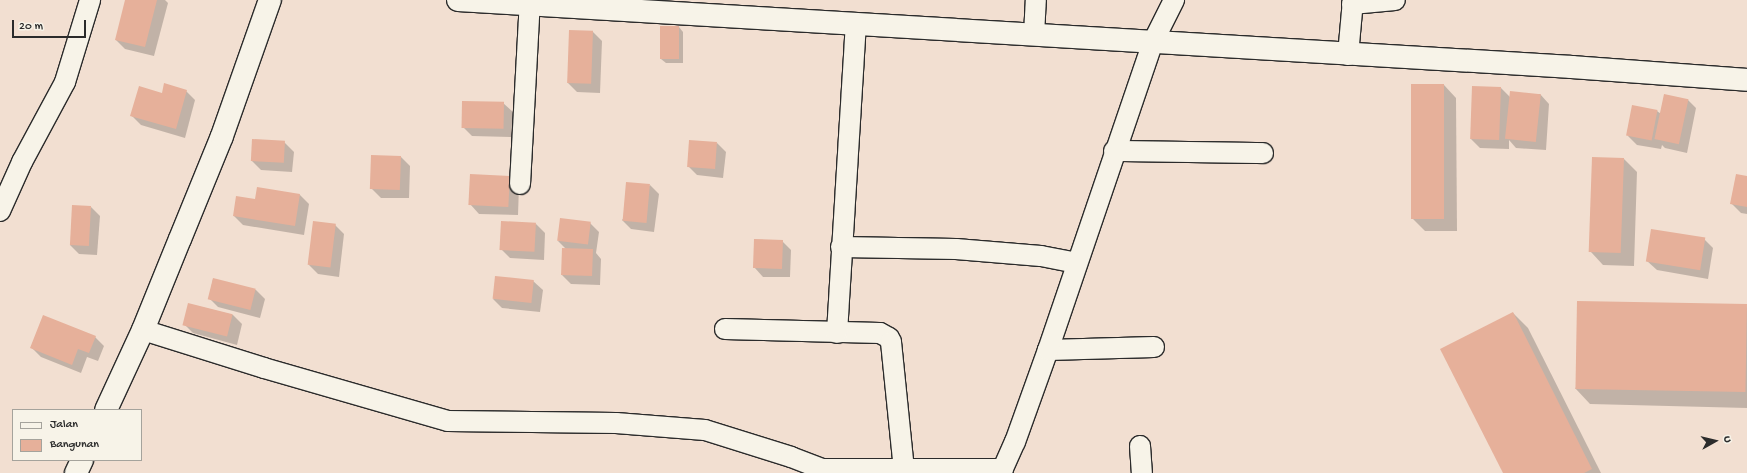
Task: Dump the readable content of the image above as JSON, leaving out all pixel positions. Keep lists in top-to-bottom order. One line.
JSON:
{"legend":["Jalan","Bangunan"],"scale_bar":"20 m","north":"right"}
